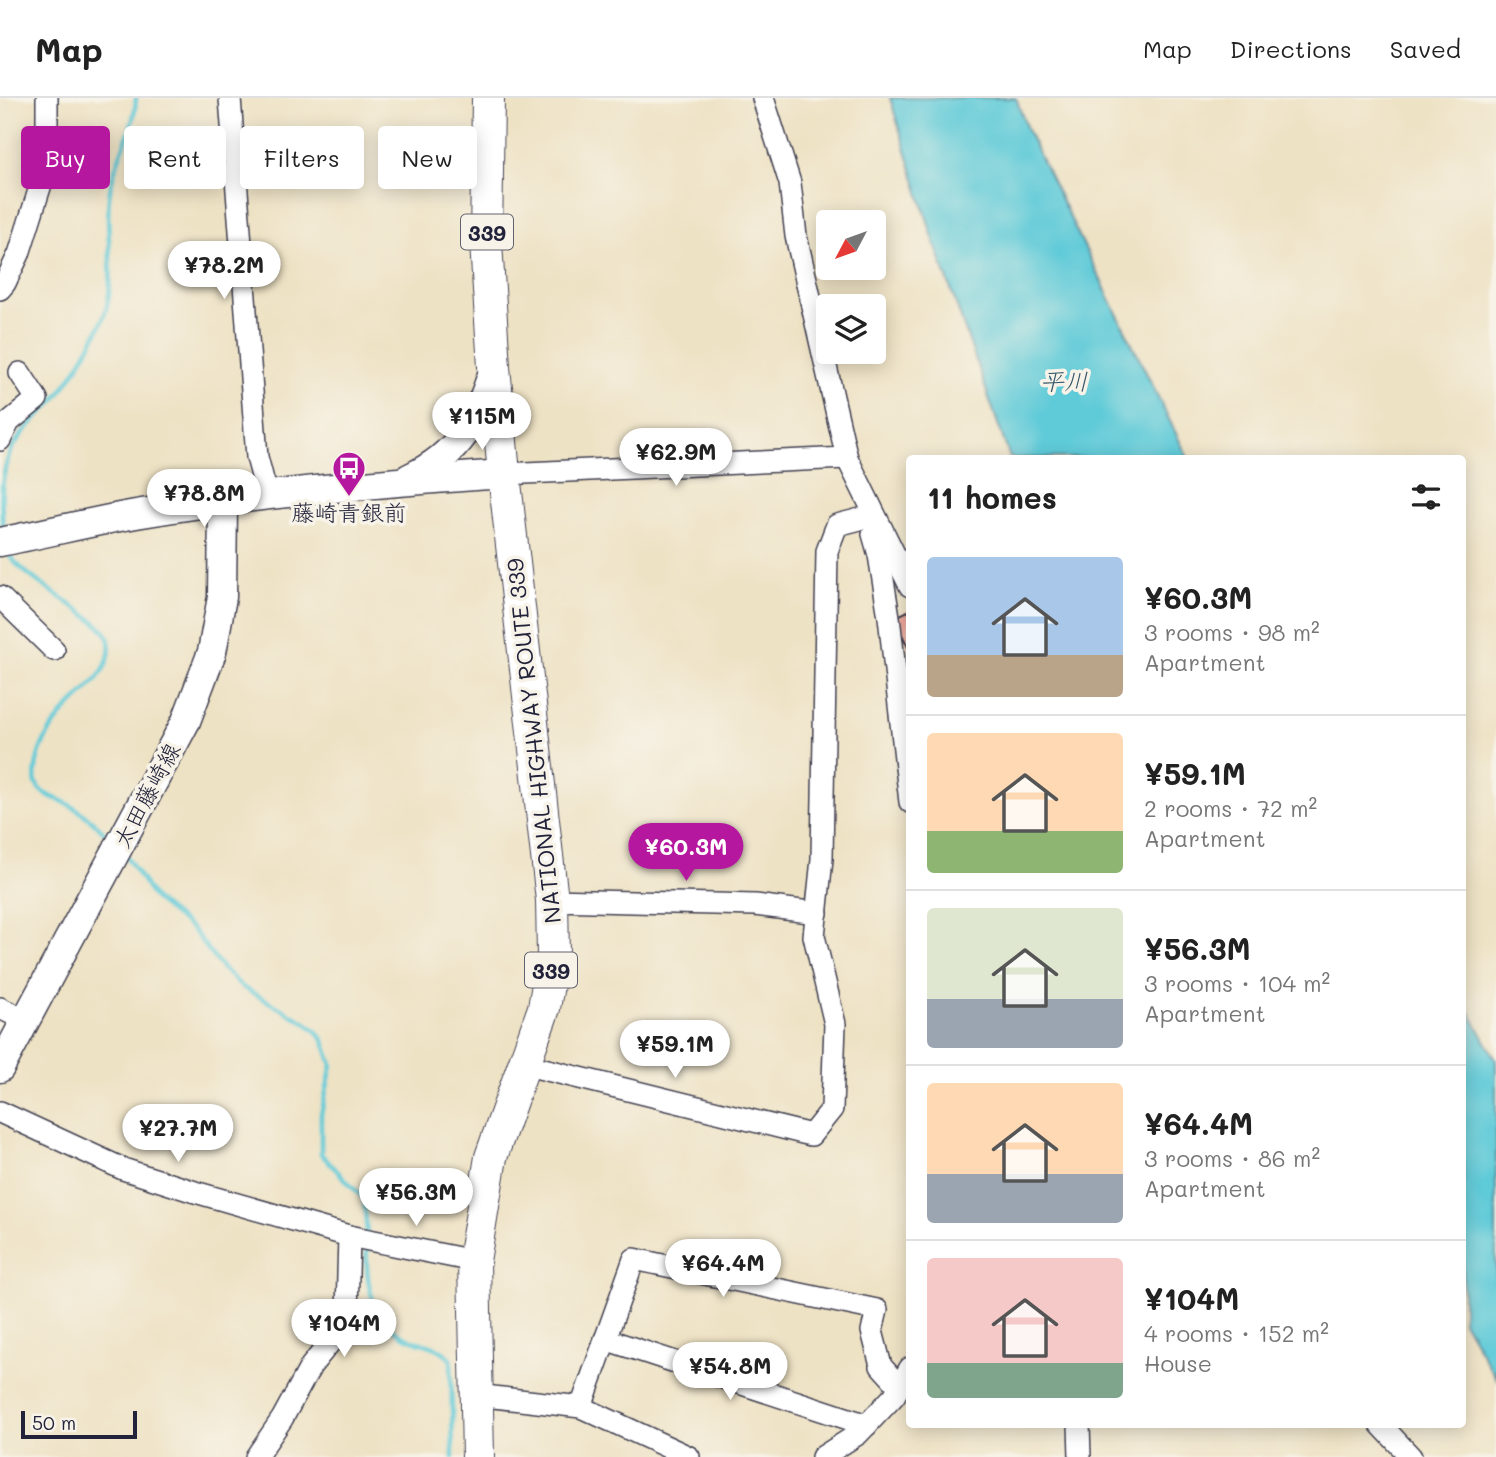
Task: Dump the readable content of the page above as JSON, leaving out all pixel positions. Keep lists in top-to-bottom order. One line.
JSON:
{"streets":{"highway":["339","NATIONAL HIGHWAY ROUTE 339"],"main road":["太田藤崎線"]},"water":["平川"],"places":{"bus stop":["藤崎青銀前"]},"scale_bar":"50 m","north":"bottom left","page":{"header":"Map","nav":["Map","Directions","Saved"],"chip":["Buy","Rent","Filters","New"],"price":["¥78.2M","¥115M","¥62.9M","¥78.8M","¥60.3M","¥59.1M","¥27.7M","¥56.3M","¥64.4M","¥104M","¥54.8M"],"heading":"11 homes","list":[{"name":"¥60.3M","note":"3 rooms · 98 m² · Apartment"},{"name":"¥59.1M","note":"2 rooms · 72 m² · Apartment"},{"name":"¥56.3M","note":"3 rooms · 104 m² · Apartment"},{"name":"¥64.4M","note":"3 rooms · 86 m² · Apartment"},{"name":"¥104M","note":"4 rooms · 152 m² · House"}],"scale":"50 m"}}
